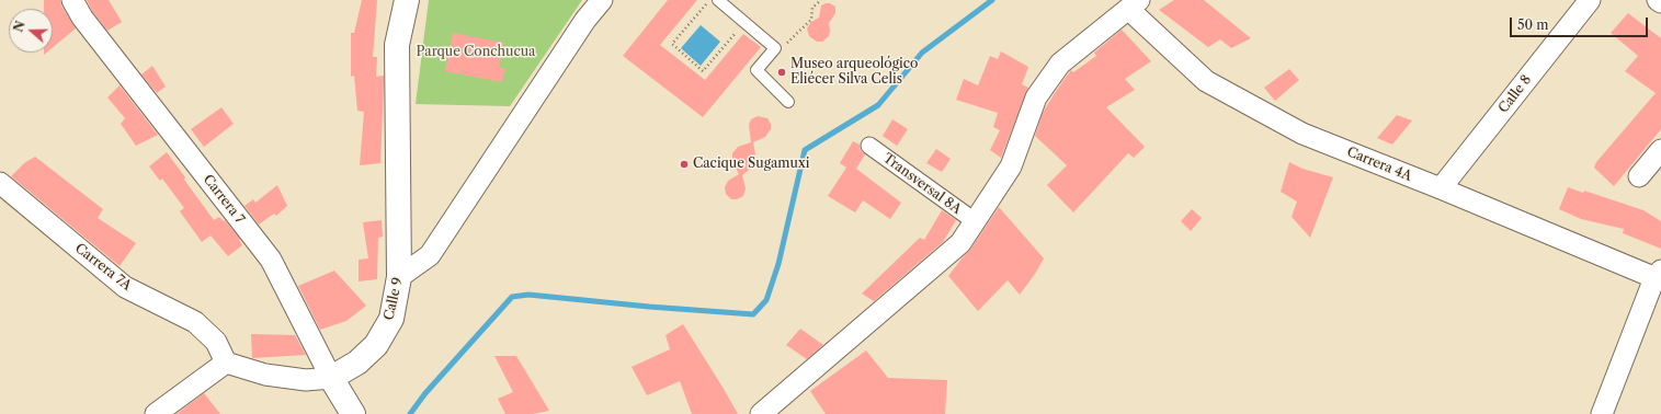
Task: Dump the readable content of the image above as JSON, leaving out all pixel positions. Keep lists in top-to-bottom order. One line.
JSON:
{"streets":{"street":["Calle 8","Carrera 4A","Transversal 8A","Carrera 7","Carrera 7A","Calle 9"]},"crossings":[["Calle 8","Carrera 4A"],["Carrera 7","Calle 9"],["Carrera 7A","Calle 9"]],"parks":["Parque Conchucua"],"places":["Museo arqueológico Eliécer Silva Celis","Cacique Sugamuxi"],"scale_bar":"50 m","north":"left"}
